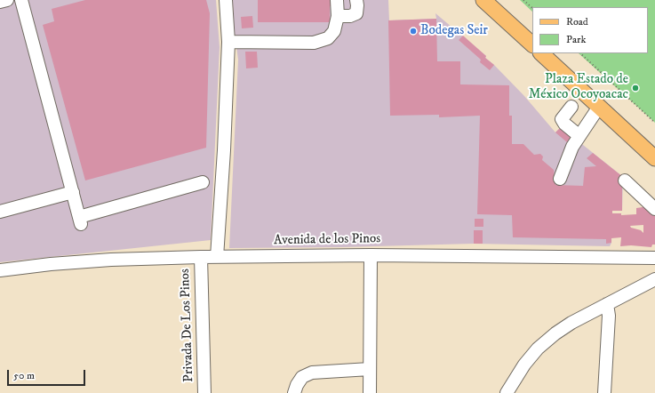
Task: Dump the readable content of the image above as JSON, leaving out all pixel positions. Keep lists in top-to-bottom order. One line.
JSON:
{"streets":{"street":["Avenida de los Pinos","Privada De Los Pinos"]},"crossings":[["Avenida de los Pinos","Privada De Los Pinos"]],"places":["Bodegas Seir","Plaza Estado de México Ocoyoacac"],"legend":["Road","Park"],"scale_bar":"50 m"}
